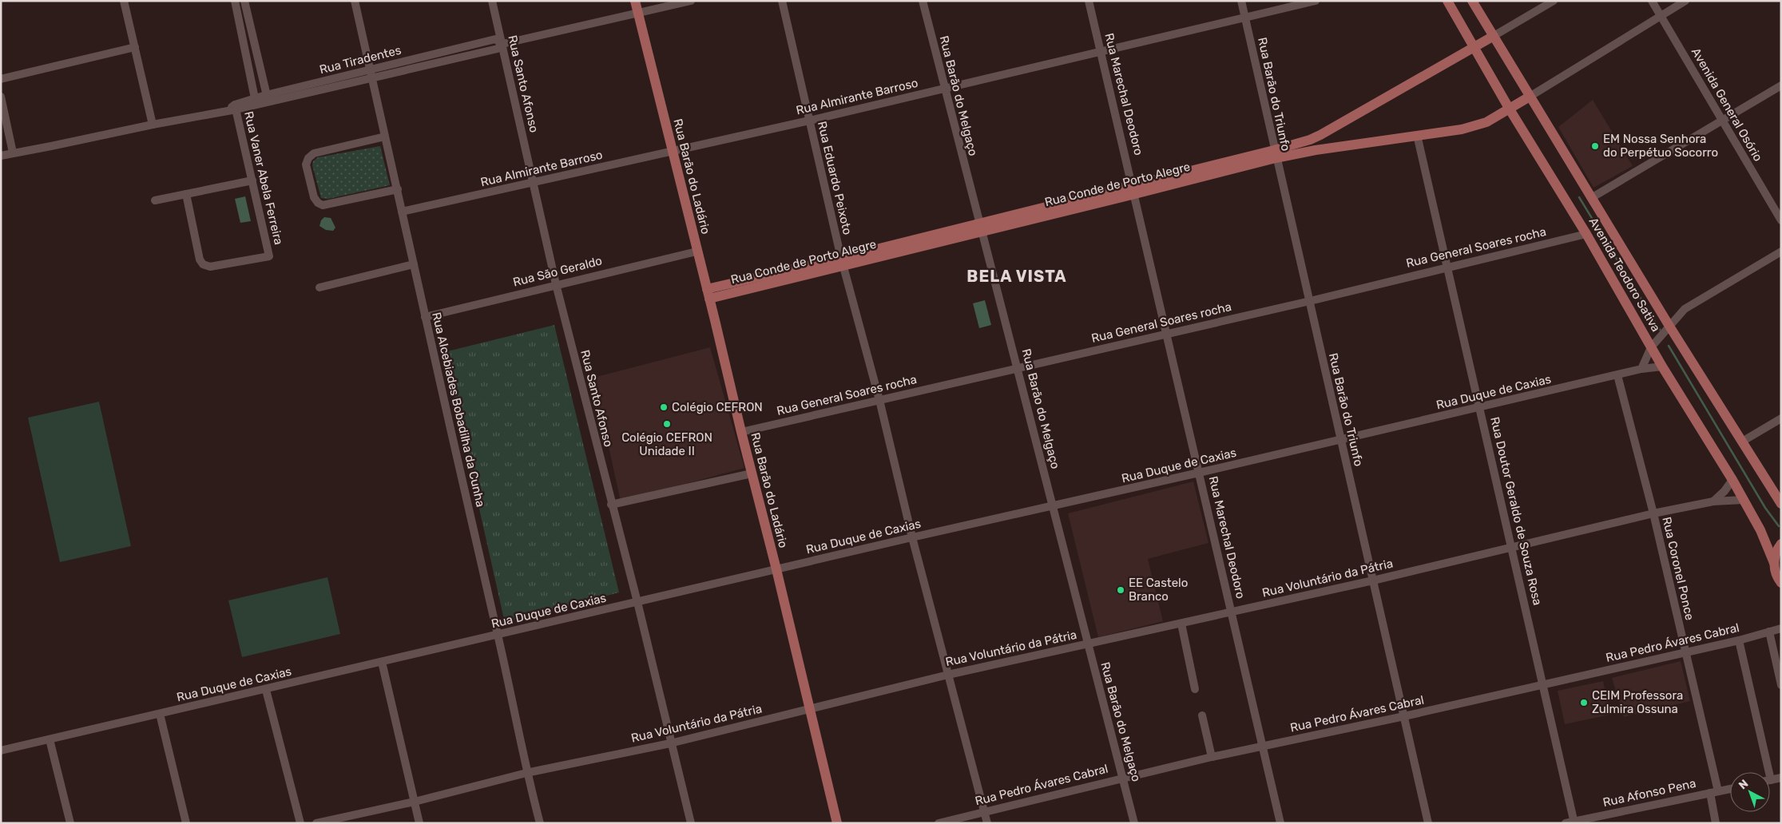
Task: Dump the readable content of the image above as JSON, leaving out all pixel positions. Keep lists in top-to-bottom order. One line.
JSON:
{"streets":{"main road":["Rua Barão do Ladário","Rua Conde de Porto Alegre","Avenida Teodoro Sativa"],"street":["Rua Tiradentes","Rua Santo Afonso","Rua Marechal Deodoro","Rua Barão do Triunfo","Rua Barão do Melgaço","Rua Almirante Barroso","Avenida General Osório","Rua Vaner Abela Ferreira","Rua Eduardo Peixoto","Rua General Soares rocha","Rua São Geraldo","Rua Duque de Caxias","Rua Alcebiades Bobadilha da Cunha","Rua Doutor Geraldo de Souza Rosa","Rua Coronel Ponce","Rua Voluntário da Pátria","Rua Pedro Ávares Cabral","Rua Afonso Pena"]},"crossings":[["Rua Tiradentes","Rua Santo Afonso"],["Rua Tiradentes","Rua Barão do Ladário"],["Rua Tiradentes","Rua Vaner Abela Ferreira"],["Rua Tiradentes","Rua Alcebiades Bobadilha da Cunha"],["Rua Santo Afonso","Rua Almirante Barroso"],["Rua Santo Afonso","Rua São Geraldo"],["Rua Santo Afonso","Rua Duque de Caxias"],["Rua Santo Afonso","Rua Voluntário da Pátria"],["Rua Marechal Deodoro","Rua Almirante Barroso"],["Rua Marechal Deodoro","Rua Conde de Porto Alegre"],["Rua Marechal Deodoro","Rua General Soares rocha"],["Rua Marechal Deodoro","Rua Duque de Caxias"],["Rua Marechal Deodoro","Rua Voluntário da Pátria"],["Rua Marechal Deodoro","Rua Pedro Ávares Cabral"],["Rua Barão do Triunfo","Rua Almirante Barroso"],["Rua Barão do Triunfo","Rua Conde de Porto Alegre"],["Rua Barão do Triunfo","Rua General Soares rocha"],["Rua Barão do Triunfo","Rua Duque de Caxias"],["Rua Barão do Triunfo","Rua Voluntário da Pátria"],["Rua Barão do Triunfo","Rua Pedro Ávares Cabral"],["Rua Barão do Melgaço","Rua Almirante Barroso"],["Rua Barão do Melgaço","Rua Conde de Porto Alegre"],["Rua Barão do Melgaço","Rua General Soares rocha"],["Rua Barão do Melgaço","Rua Duque de Caxias"],["Rua Barão do Melgaço","Rua Voluntário da Pátria"],["Rua Barão do Melgaço","Rua Pedro Ávares Cabral"],["Rua Almirante Barroso","Rua Barão do Ladário"],["Rua Almirante Barroso","Rua Eduardo Peixoto"],["Rua Almirante Barroso","Rua Alcebiades Bobadilha da Cunha"],["Rua Barão do Ladário","Rua Conde de Porto Alegre"],["Rua Barão do Ladário","Rua General Soares rocha"],["Rua Barão do Ladário","Rua São Geraldo"],["Rua Barão do Ladário","Rua Duque de Caxias"],["Rua Barão do Ladário","Rua Voluntário da Pátria"],["Rua Eduardo Peixoto","Rua Conde de Porto Alegre"],["Rua Eduardo Peixoto","Rua General Soares rocha"],["Rua Eduardo Peixoto","Rua Duque de Caxias"],["Rua Eduardo Peixoto","Rua Voluntário da Pátria"],["Rua Eduardo Peixoto","Rua Pedro Ávares Cabral"],["Rua Conde de Porto Alegre","Avenida Teodoro Sativa"],["Rua Conde de Porto Alegre","Rua Doutor Geraldo de Souza Rosa"],["Rua General Soares rocha","Avenida Teodoro Sativa"],["Rua General Soares rocha","Rua Doutor Geraldo de Souza Rosa"],["Rua São Geraldo","Rua Alcebiades Bobadilha da Cunha"],["Avenida Teodoro Sativa","Rua Duque de Caxias"],["Avenida Teodoro Sativa","Rua Voluntário da Pátria"],["Rua Duque de Caxias","Rua Alcebiades Bobadilha da Cunha"],["Rua Duque de Caxias","Rua Doutor Geraldo de Souza Rosa"],["Rua Duque de Caxias","Rua Coronel Ponce"],["Rua Alcebiades Bobadilha da Cunha","Rua Voluntário da Pátria"],["Rua Doutor Geraldo de Souza Rosa","Rua Voluntário da Pátria"],["Rua Doutor Geraldo de Souza Rosa","Rua Pedro Ávares Cabral"],["Rua Doutor Geraldo de Souza Rosa","Rua Afonso Pena"],["Rua Coronel Ponce","Rua Voluntário da Pátria"],["Rua Coronel Ponce","Rua Pedro Ávares Cabral"],["Rua Coronel Ponce","Rua Afonso Pena"]],"districts":["BELA VISTA"],"places":["EM Nossa Senhora do Perpétuo Socorro","Colégio CEFRON","Colégio CEFRON Unidade II","EE Castelo Branco","CEIM Professora Zulmira Ossuna"],"north":"top left"}
